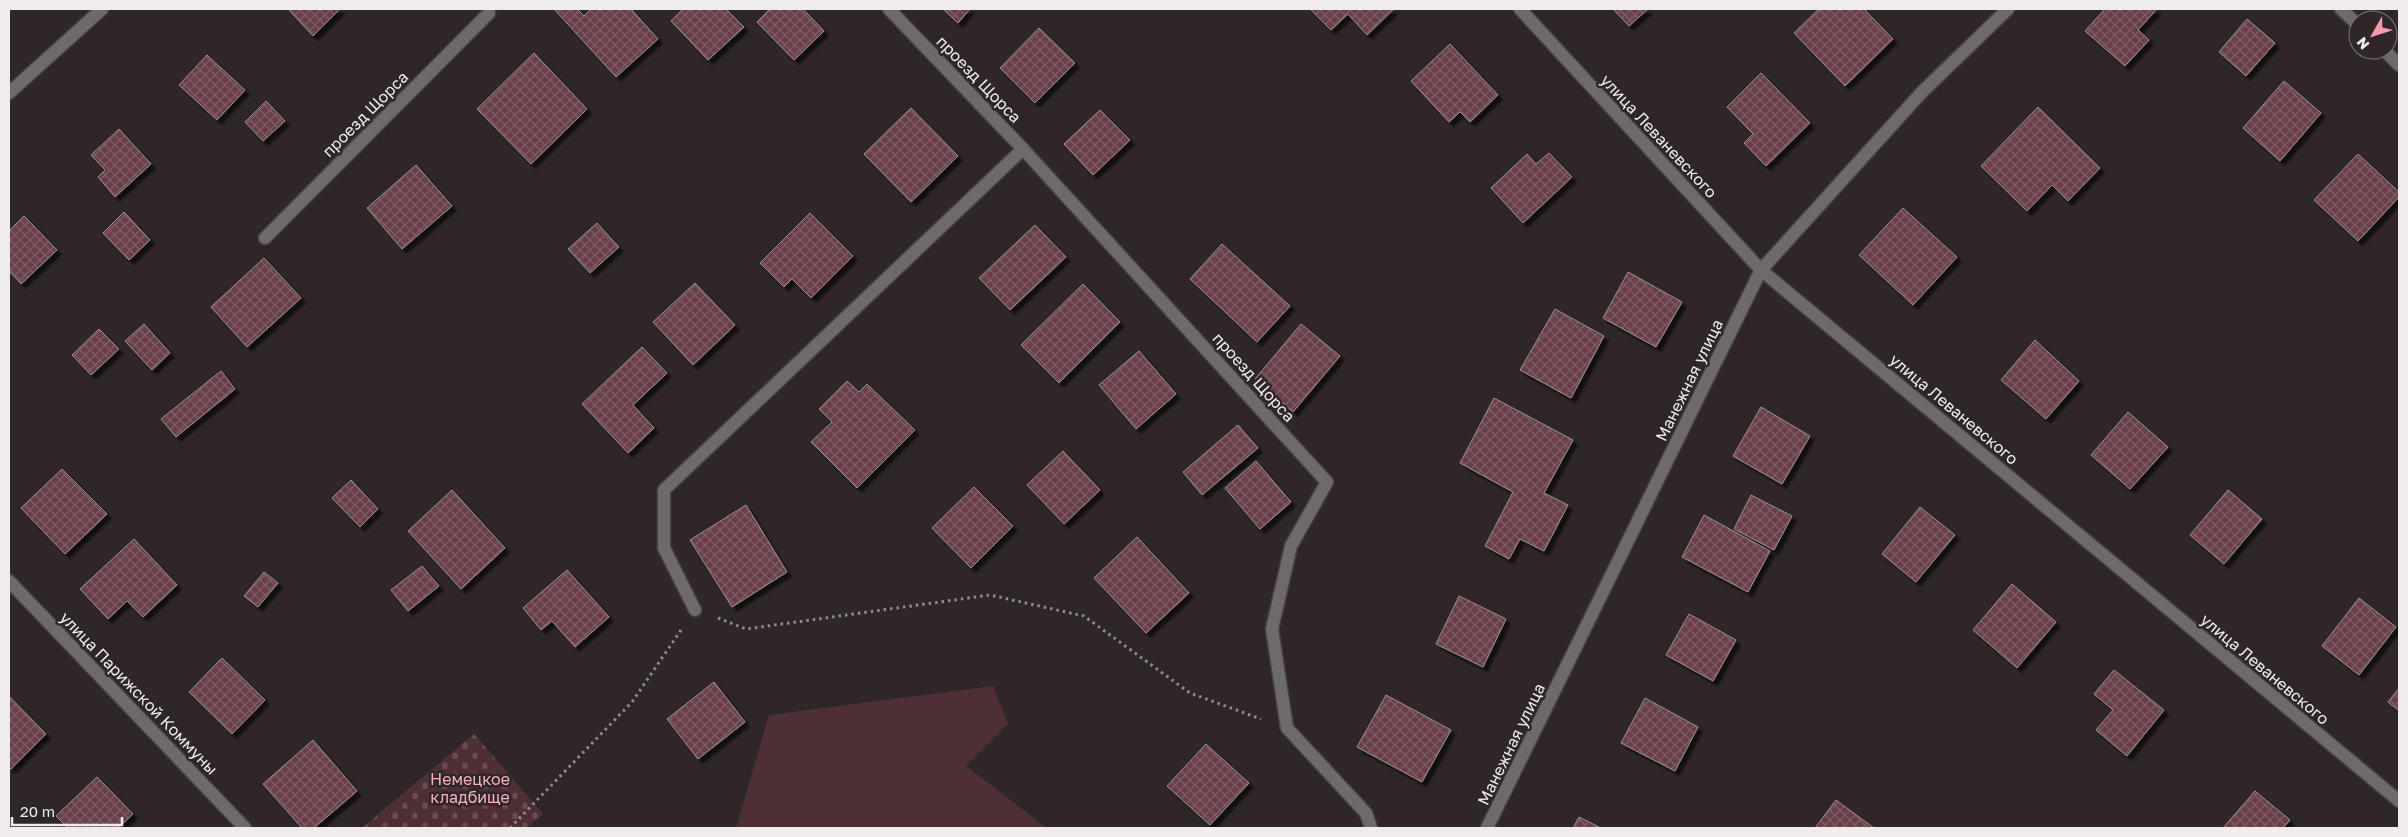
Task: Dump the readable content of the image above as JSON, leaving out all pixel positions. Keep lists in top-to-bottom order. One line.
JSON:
{"streets":{"street":["проезд Щорса","улица Леваневского","Манежная улица","улица Парижской Коммуны"]},"crossings":[["улица Леваневского","Манежная улица"]],"parks":["Немецкое кладбище"],"scale_bar":"20 m","north":"bottom left"}
